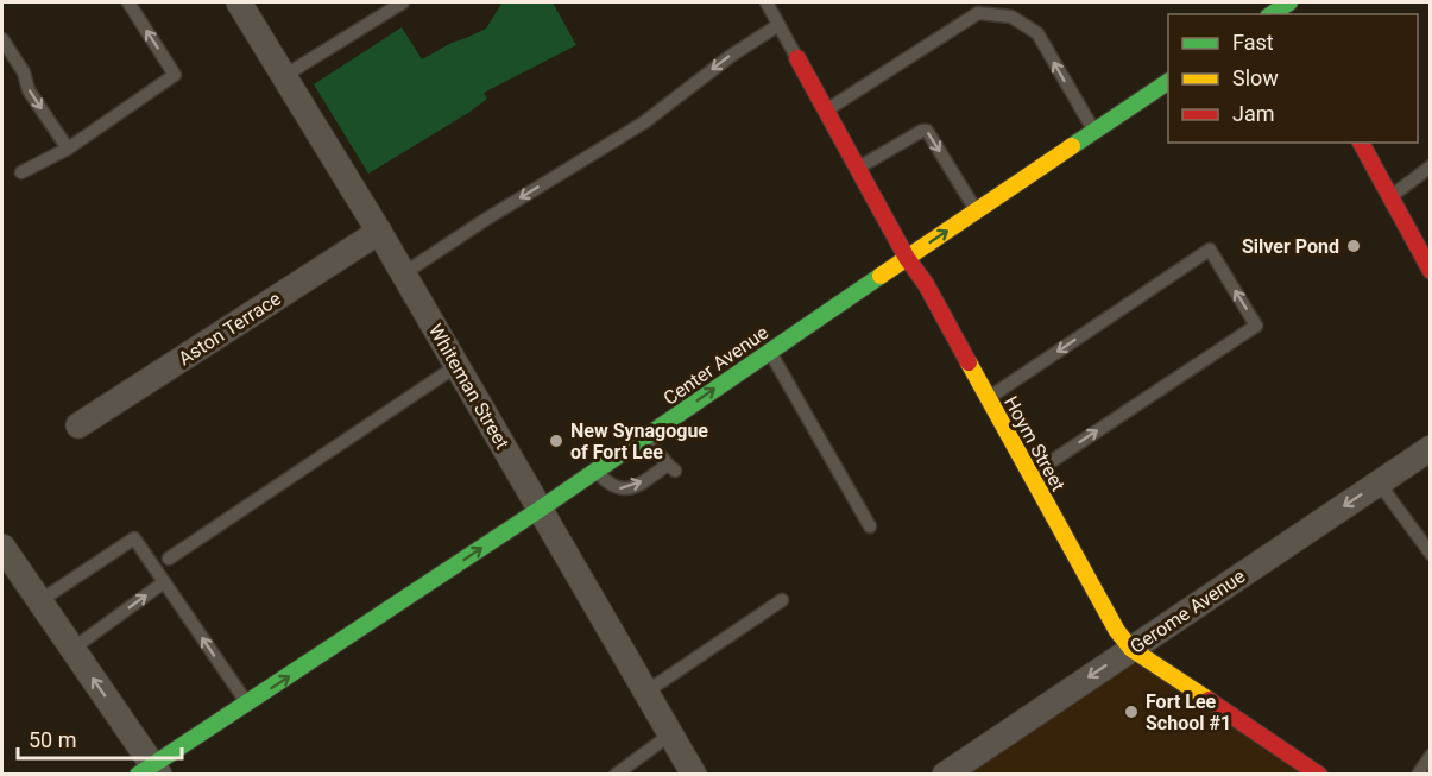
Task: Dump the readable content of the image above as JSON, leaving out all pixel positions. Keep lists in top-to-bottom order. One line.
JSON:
{"streets":{"main road":["Center Avenue","Hoym Street"],"street":["Aston Terrace","Whiteman Street","Gerome Avenue"]},"crossings":[["Aston Terrace","Whiteman Street"],["Center Avenue","Whiteman Street"],["Center Avenue","Hoym Street"],["Hoym Street","Gerome Avenue"]],"one_way":["Center Avenue","Gerome Avenue"],"places":["Silver Pond","New Synagogue of Fort Lee","Fort Lee School #1"],"legend":["Fast","Slow","Jam"],"scale_bar":"50 m"}
